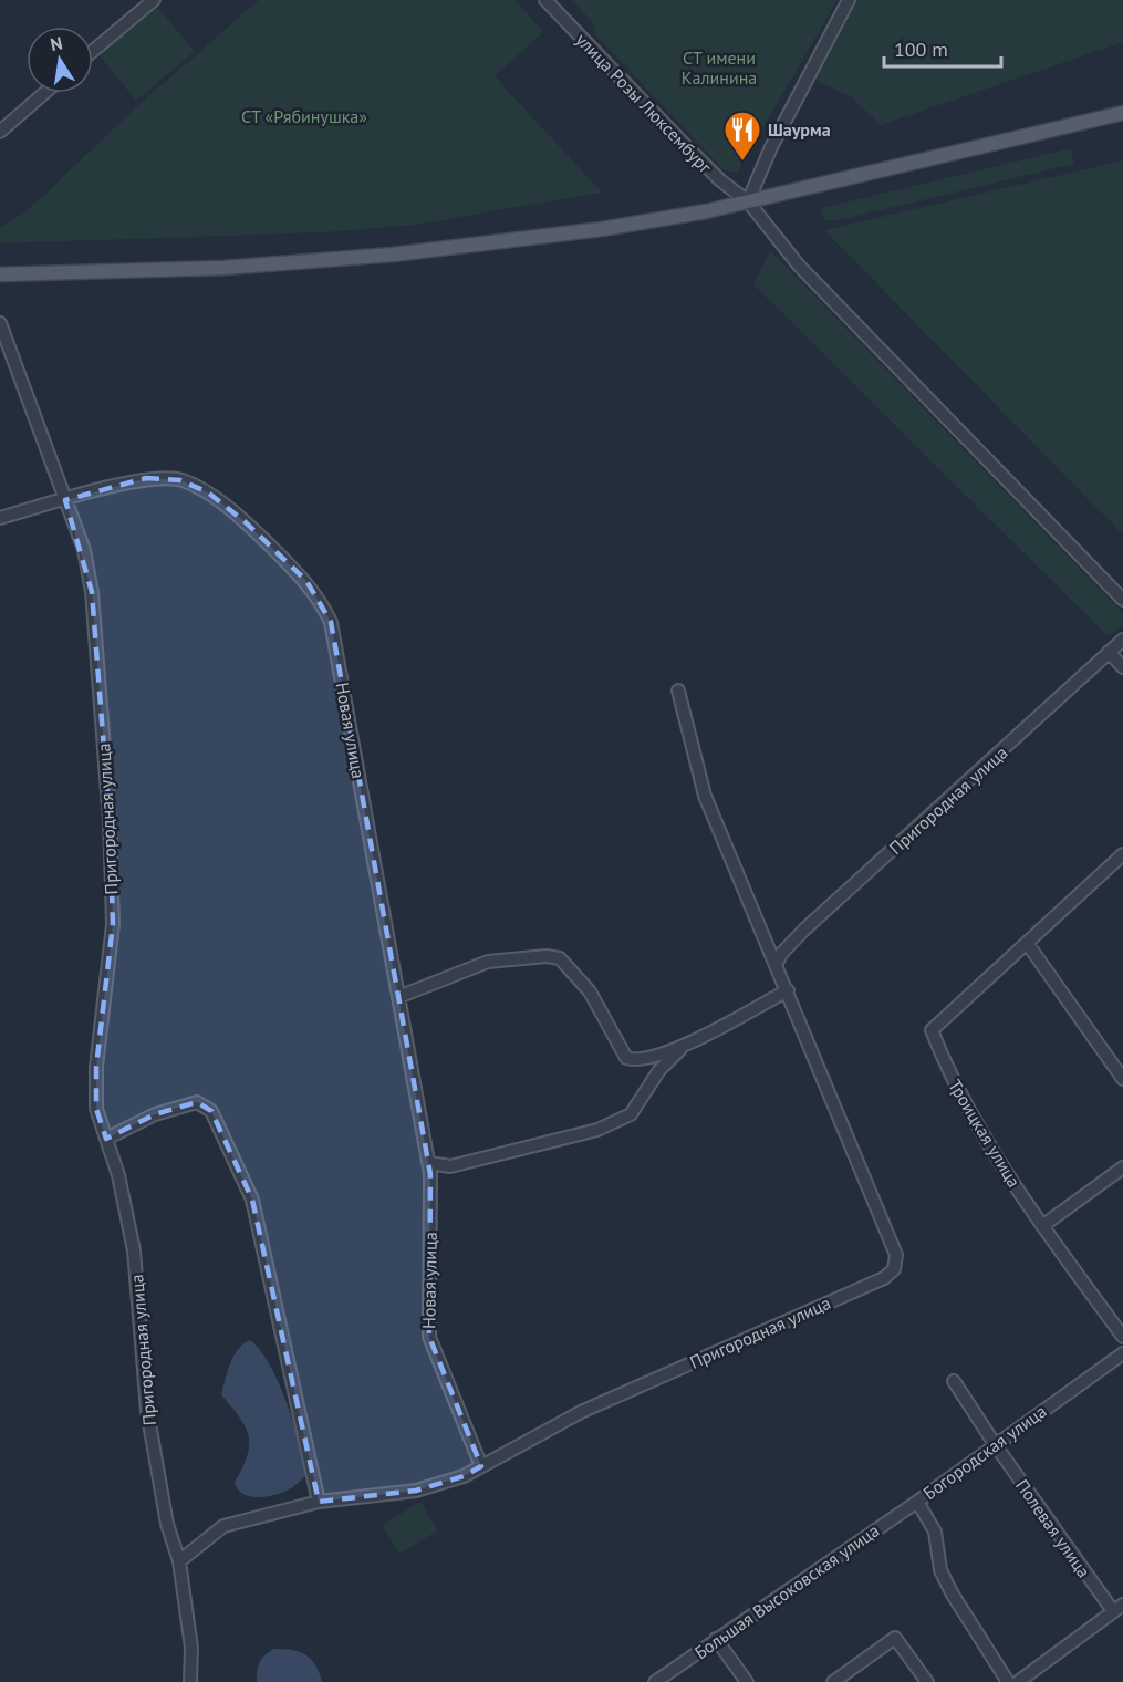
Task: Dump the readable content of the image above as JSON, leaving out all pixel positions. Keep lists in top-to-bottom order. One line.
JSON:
{"streets":{"street":["улица Розы Люксембург","Новая улица","Пригородная улица","Троицкая улица","Богородская улица","Полевая улица","Большая Высоковская улица"]},"crossings":[["Новая улица","Пригородная улица"],["Богородская улица","Полевая улица"],["Богородская улица","Большая Высоковская улица"]],"parks":["СТ имени Калинина","СТ «Рябинушка»"],"places":{"restaurant":["Шаурма"]},"scale_bar":"100 m","north":"top"}
